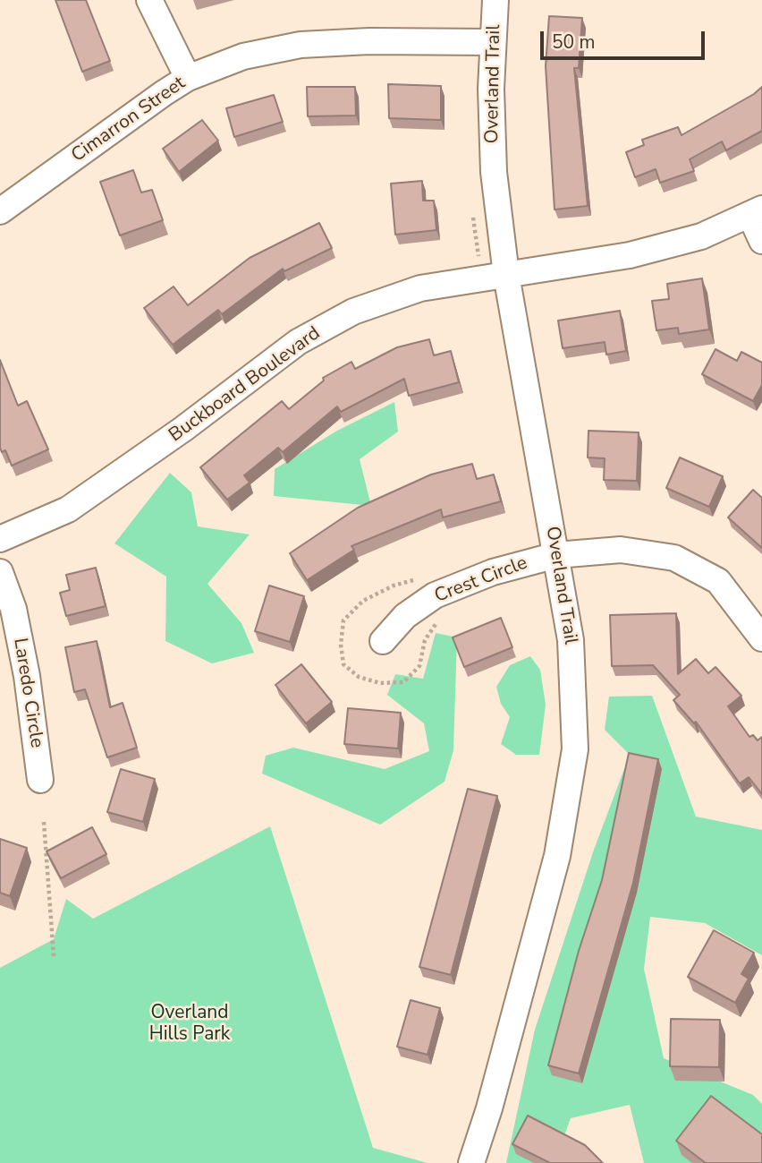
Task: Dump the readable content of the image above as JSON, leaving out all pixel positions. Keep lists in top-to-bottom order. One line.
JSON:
{"streets":{"street":["Overland Trail","Cimarron Street","Buckboard Boulevard","Crest Circle","Laredo Circle"]},"crossings":[["Overland Trail","Cimarron Street"],["Overland Trail","Buckboard Boulevard"],["Overland Trail","Crest Circle"]],"parks":["Overland Hills Park"],"scale_bar":"50 m"}
